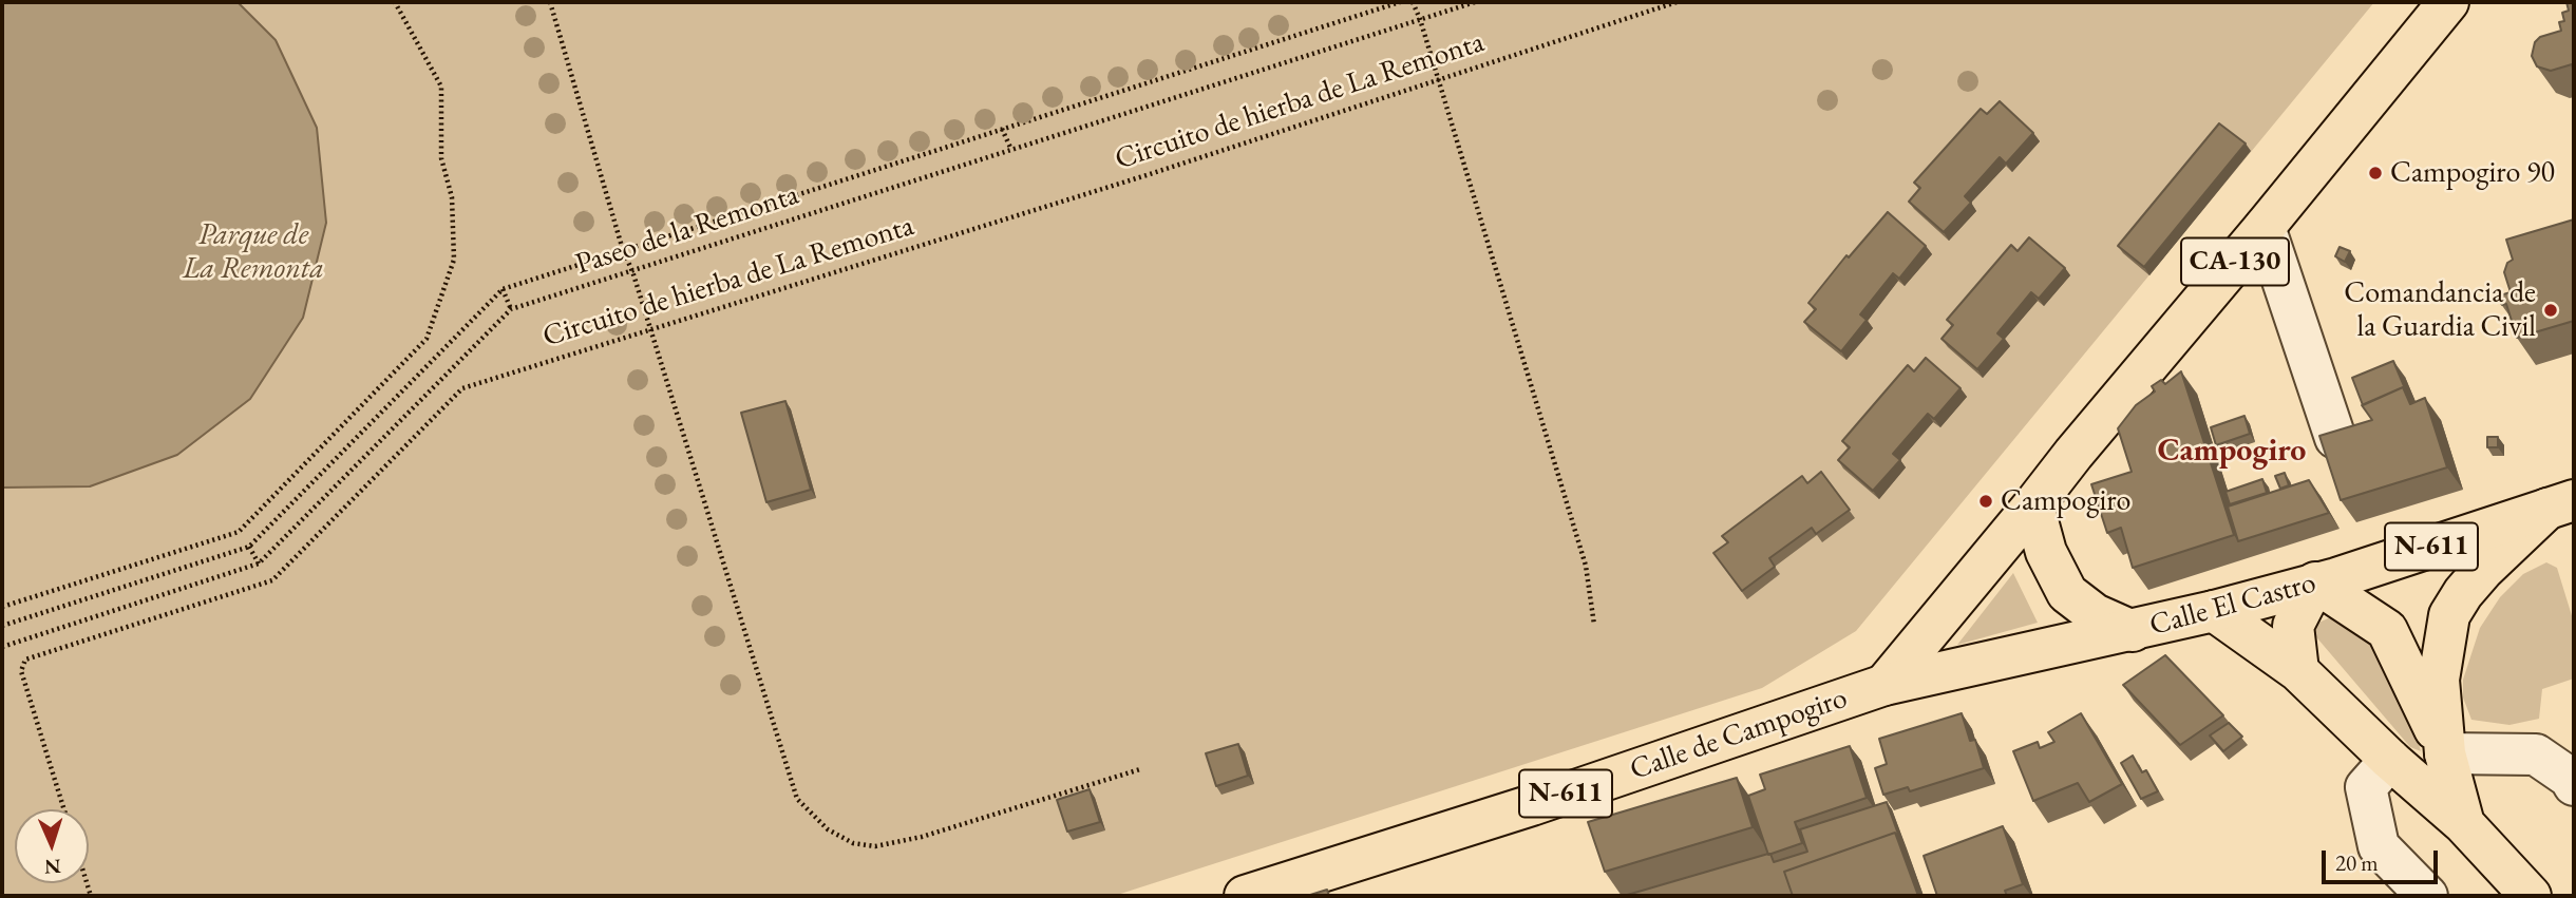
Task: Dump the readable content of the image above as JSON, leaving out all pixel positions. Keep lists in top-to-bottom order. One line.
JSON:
{"streets":{"main road":["CA-130","N-611","Calle El Castro","Calle de Campogiro"],"path":["Circuito de hierba de La Remonta","Paseo de la Remonta"]},"crossings":[["Calle El Castro","Calle de Campogiro"]],"districts":["Campogiro"],"parks":["Parque de La Remonta"],"places":["Campogiro 90","Comandancia de la Guardia Civil","Campogiro"],"scale_bar":"20 m","north":"bottom"}
